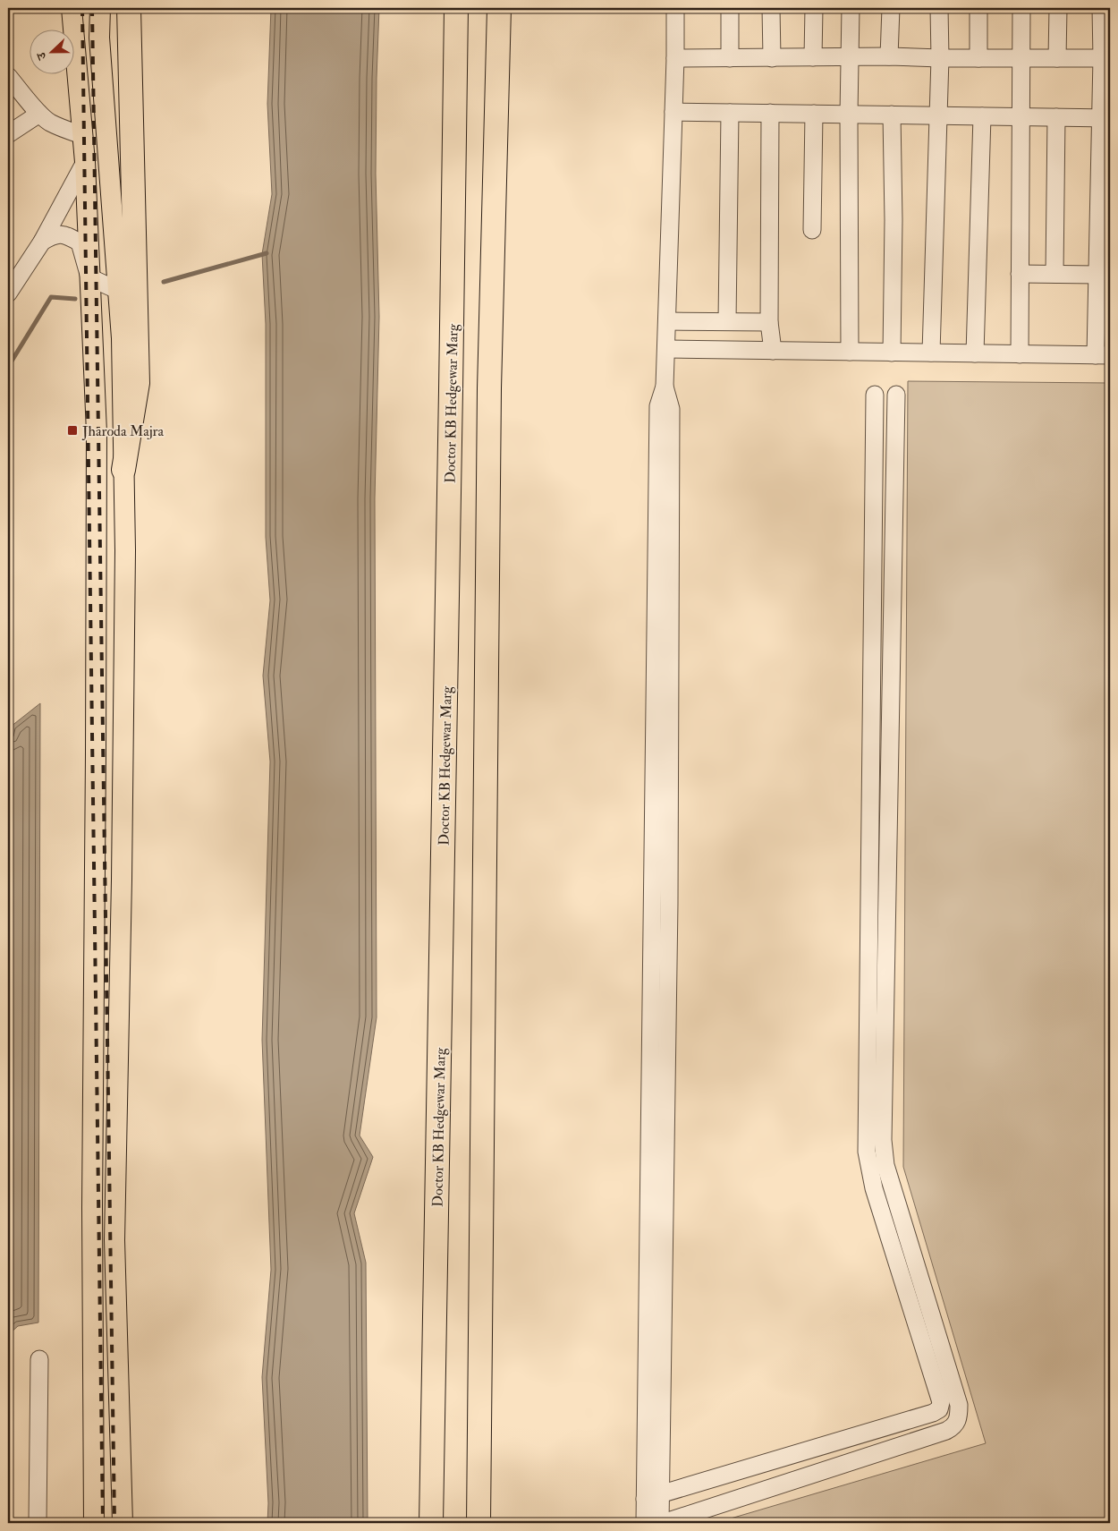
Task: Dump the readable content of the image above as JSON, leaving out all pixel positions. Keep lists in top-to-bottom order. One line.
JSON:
{"streets":{"highway":["Doctor KB Hedgewar Marg"]},"places":{"transit":["Jharoda Majra"]},"north":"left"}
